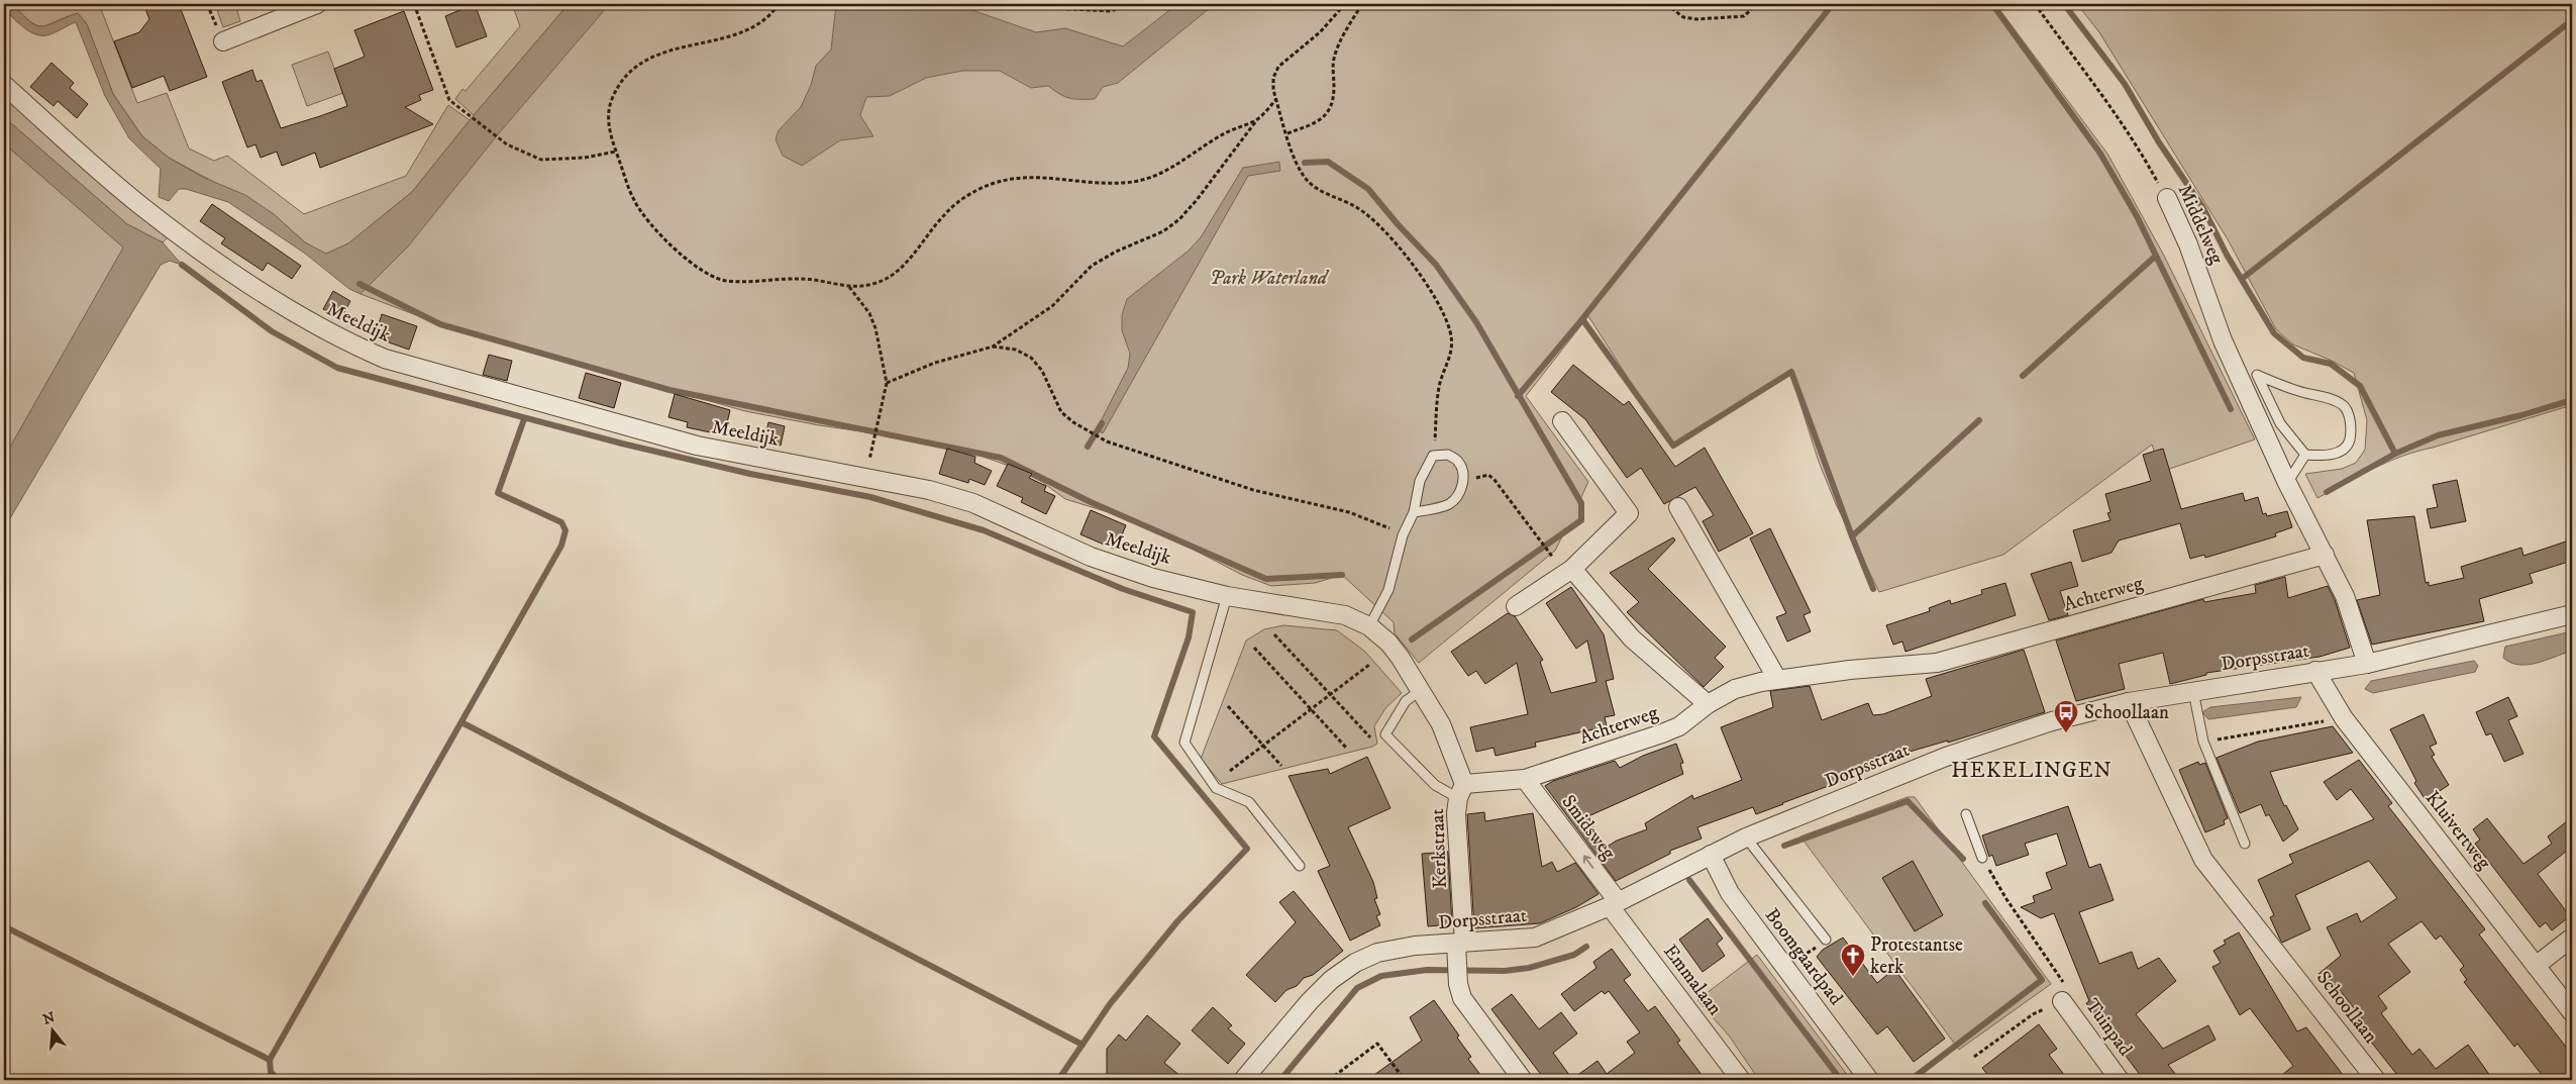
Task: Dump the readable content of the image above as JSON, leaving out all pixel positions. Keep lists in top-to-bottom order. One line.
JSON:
{"streets":{"street":["Middelweg","Meeldijk","Achterweg","Dorpsstraat","Smidsweg","Kluivertweg","Kerkstraat","Boomgaardpad","Emmalaan","Schoollaan","Tuinpad"]},"crossings":[["Middelweg","Achterweg"],["Meeldijk","Achterweg"],["Meeldijk","Kerkstraat"],["Achterweg","Smidsweg"],["Achterweg","Kerkstraat"],["Dorpsstraat","Smidsweg"],["Dorpsstraat","Kluivertweg"],["Dorpsstraat","Kerkstraat"],["Dorpsstraat","Boomgaardpad"],["Dorpsstraat","Emmalaan"],["Dorpsstraat","Schoollaan"],["Smidsweg","Emmalaan"]],"one_way":["Smidsweg"],"districts":["HEKELINGEN"],"parks":["Park Waterland"],"places":{"bus stop":["Schoollaan"],"church":["Protestantse kerk"]},"north":"top"}
